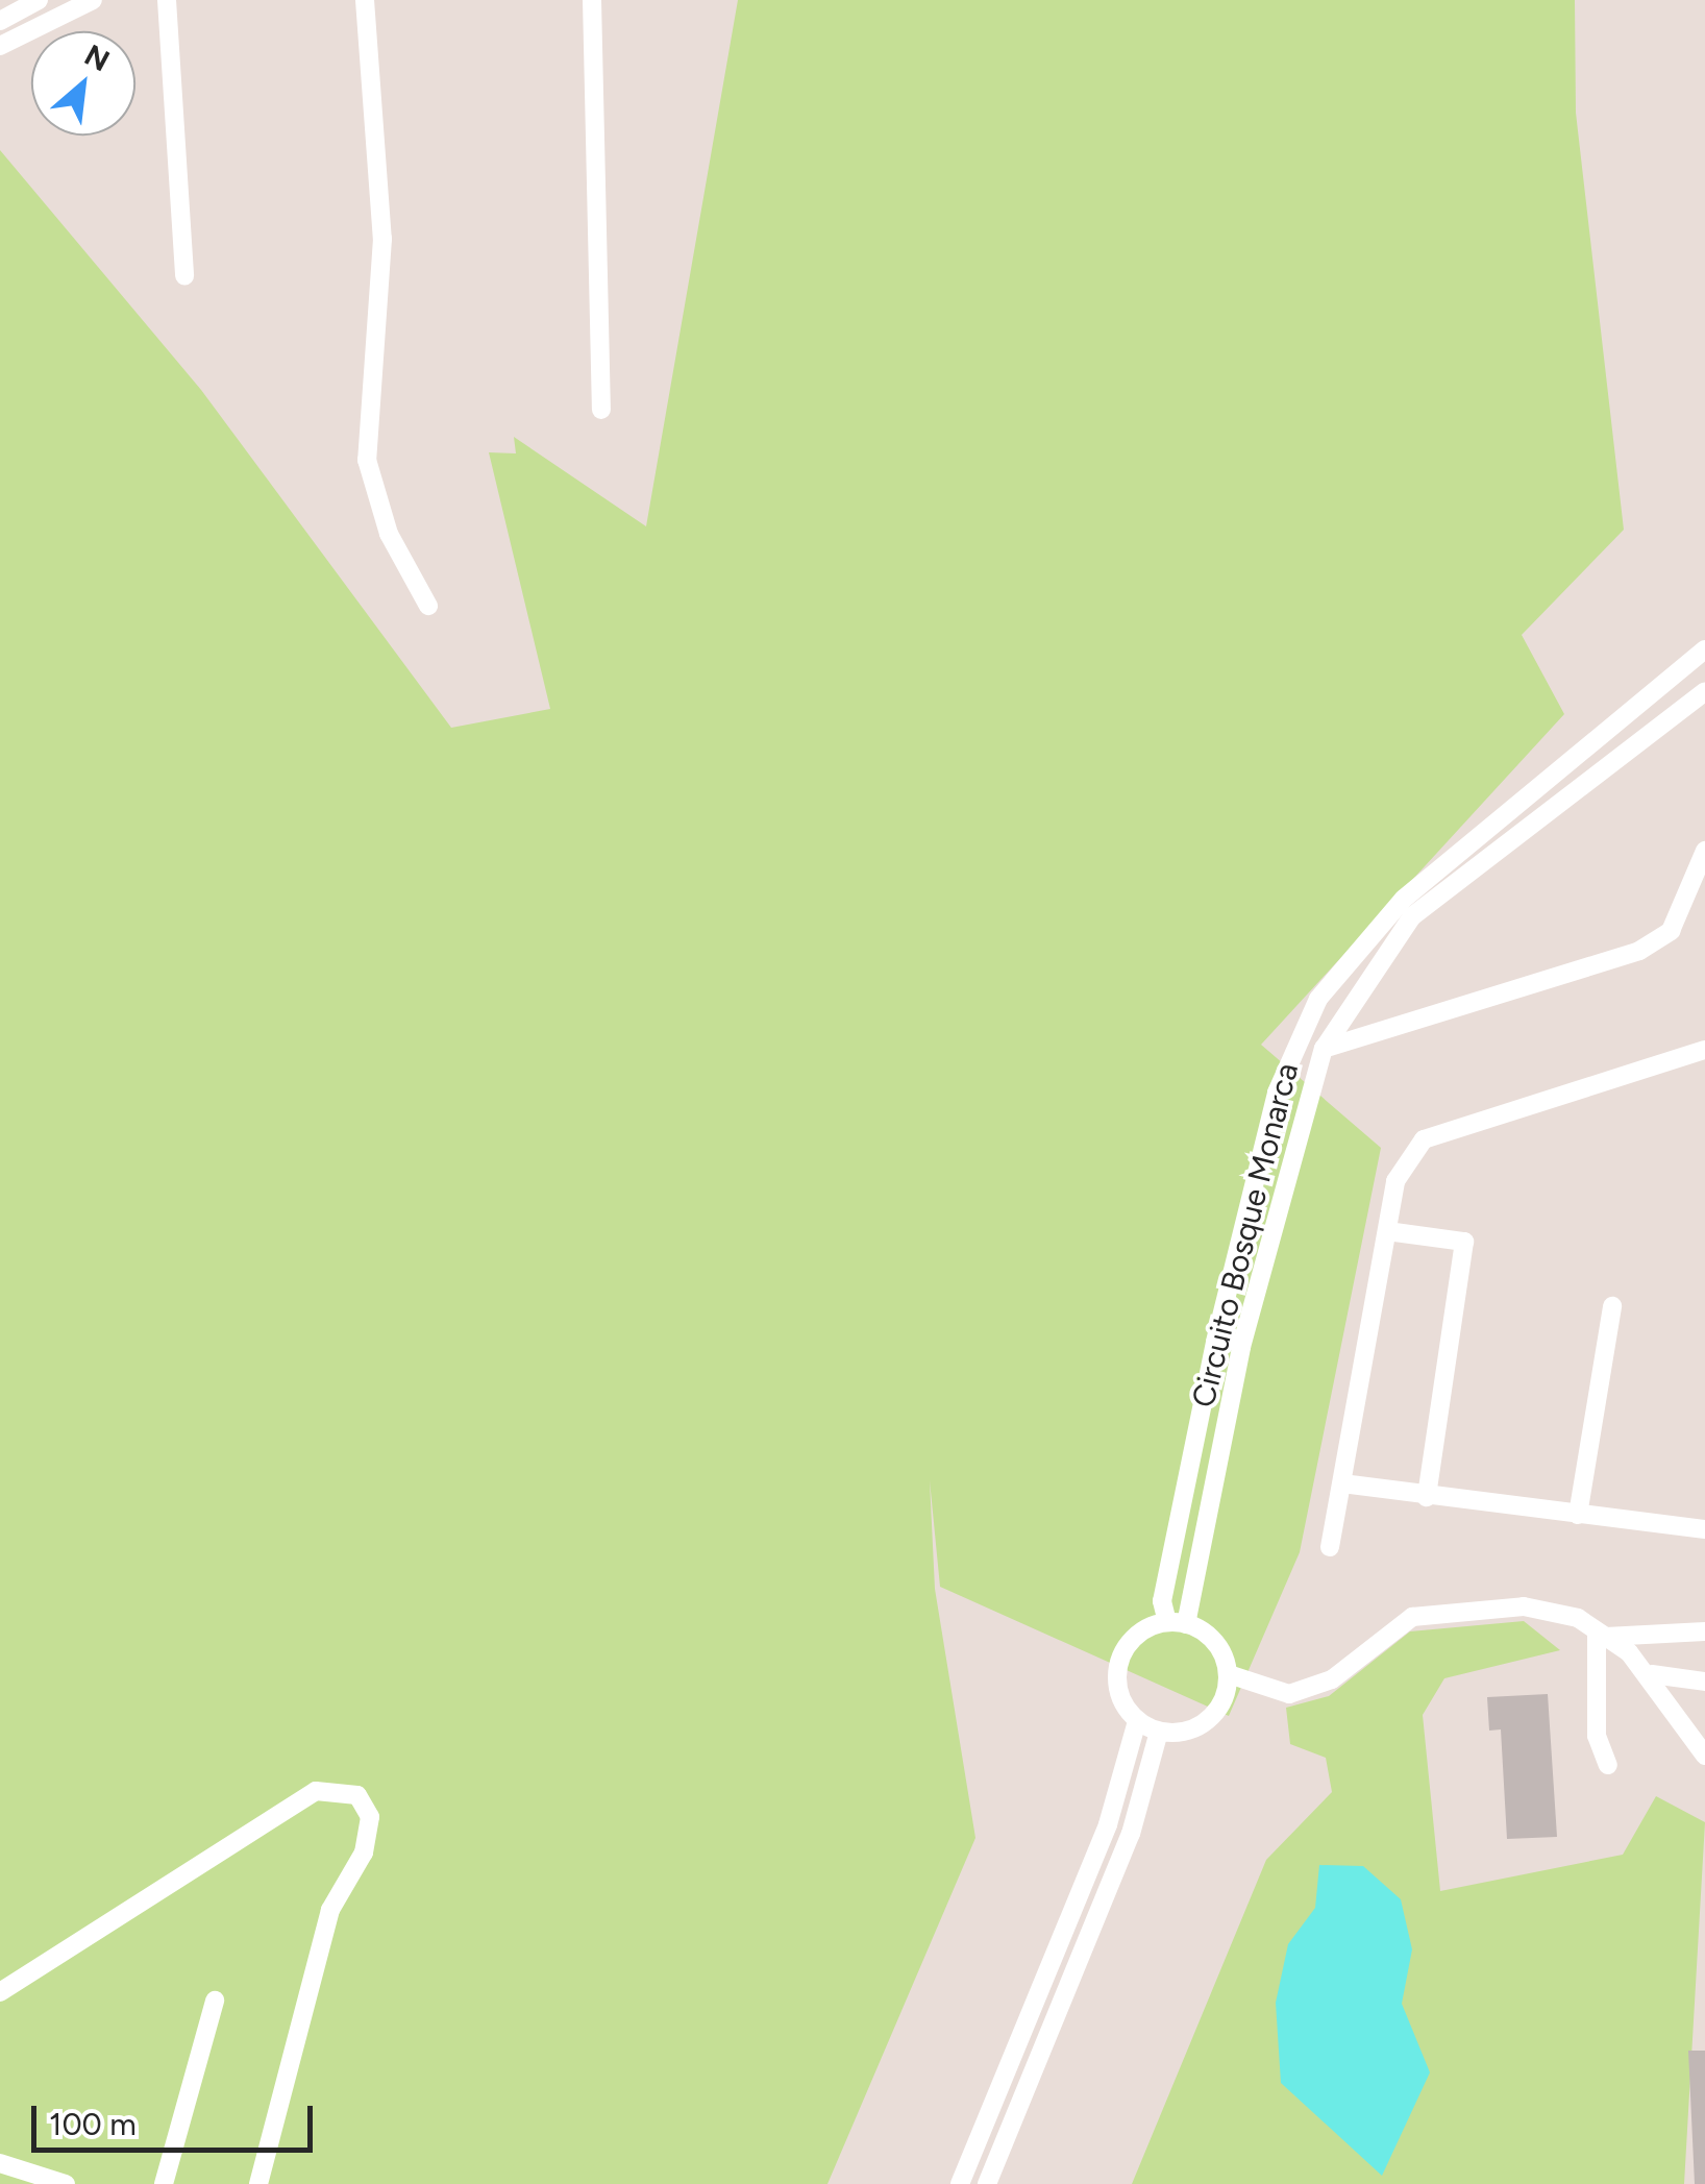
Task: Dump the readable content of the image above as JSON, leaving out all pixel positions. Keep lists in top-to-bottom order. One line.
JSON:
{"streets":{"street":["Circuito Bosque Monarca"]},"scale_bar":"100 m","north":"top right"}
